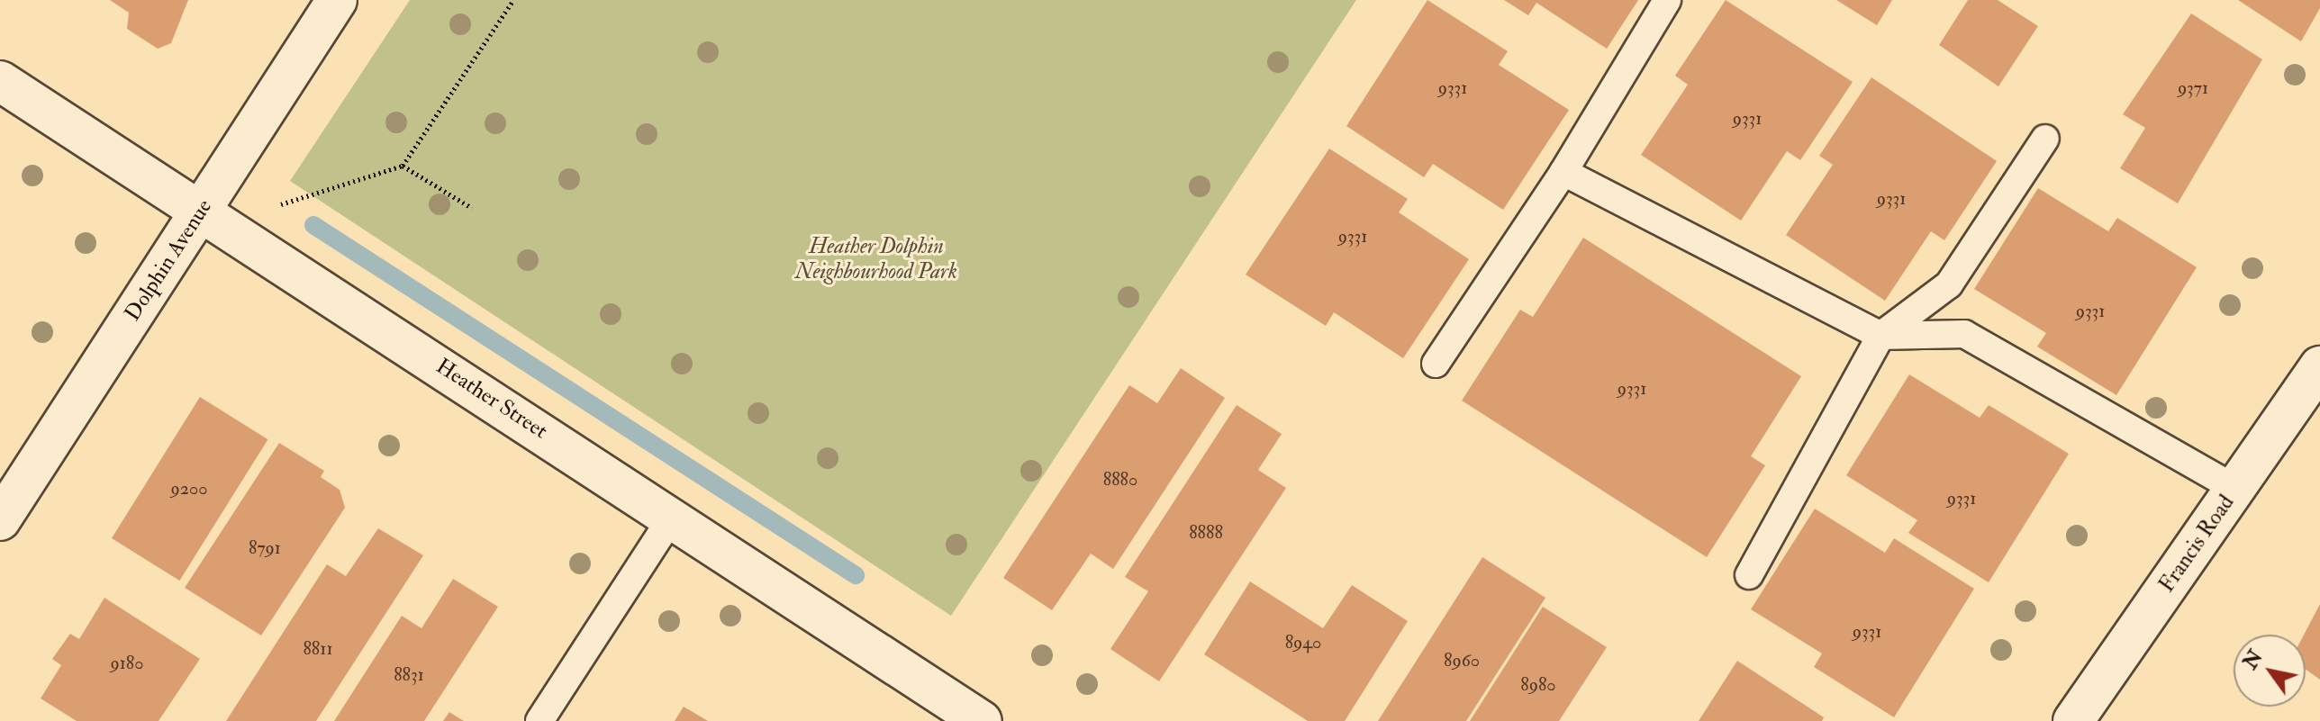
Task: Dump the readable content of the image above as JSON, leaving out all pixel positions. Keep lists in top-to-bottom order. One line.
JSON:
{"streets":{"street":["Dolphin Avenue","Heather Street","Francis Road"]},"crossings":[["Dolphin Avenue","Heather Street"]],"parks":["Heather Dolphin Neighbourhood Park"],"house_numbers":["9331","9371","9331","9331","9331","9331","9331","8880","9200","9331","8888","8791","9331","8940","8811","8960","9180","8831","8980"],"north":"top left"}
